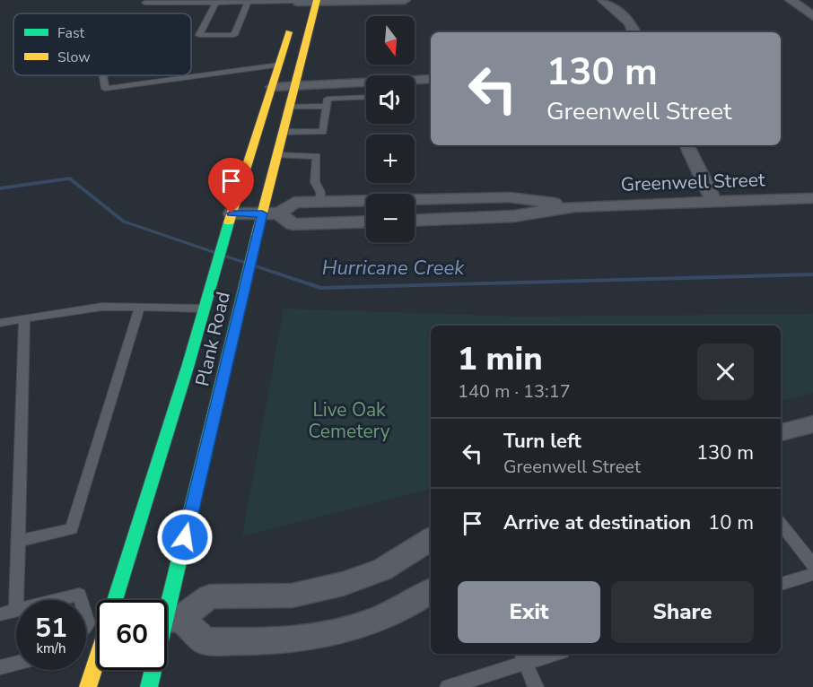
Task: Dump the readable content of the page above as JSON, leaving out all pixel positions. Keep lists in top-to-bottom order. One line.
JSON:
{"streets":{"main road":["Plank Road"],"street":["Greenwell Street"]},"crossings":[["Greenwell Street","Plank Road"]],"water":["Hurricane Creek"],"parks":["Live Oak Cemetery"],"legend":["Fast","Slow"],"north":"bottom","page":{"map_buttons":["+","−"],"turn":["130 m","Greenwell Street"],"heading":["1 min","140 m · 13:17"],"list":[{"name":"Turn left","note":"Greenwell Street","value":"130 m"},{"name":"Arrive at destination","value":"10 m"}],"buttons":["Exit","Share"],"speed":"51 km/h","limit":"60"}}
